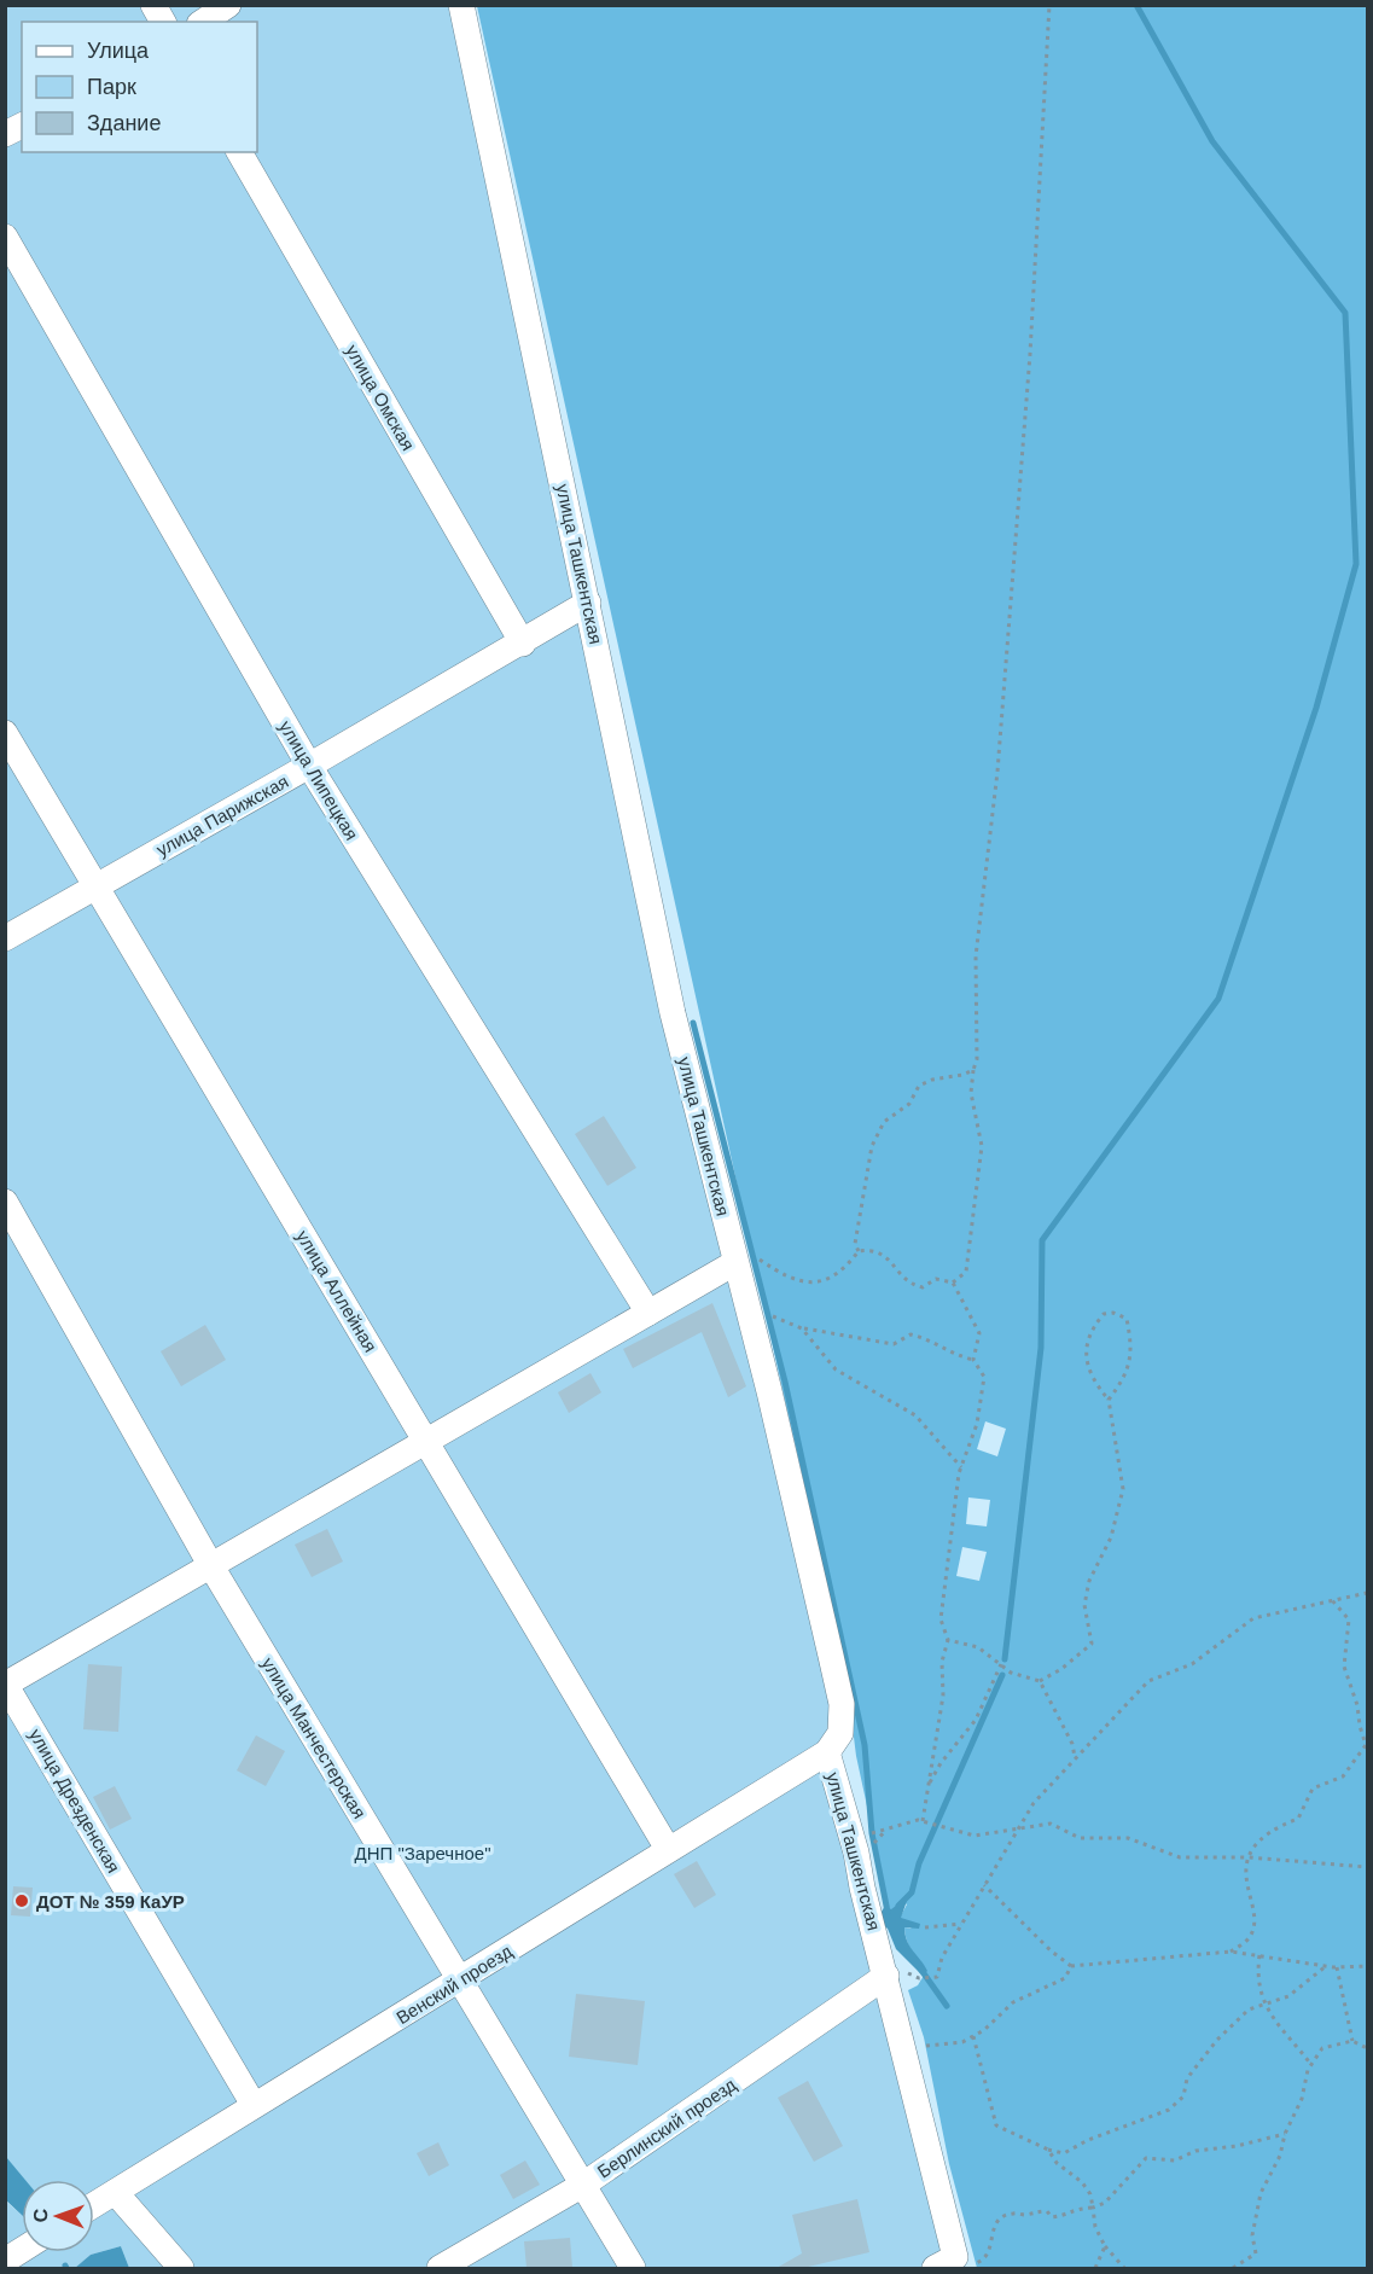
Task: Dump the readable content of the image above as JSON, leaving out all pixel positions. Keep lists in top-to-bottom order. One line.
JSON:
{"streets":{"street":["улица Омская","улица Ташкентская","улица Липецкая","улица Парижская","улица Аллейная","улица Манчестерская","улица Дрезденская","Венский проезд","Берлинский проезд"]},"crossings":[["улица Омская","улица Парижская"],["улица Ташкентская","улица Парижская"],["улица Ташкентская","Венский проезд"],["улица Ташкентская","Берлинский проезд"],["улица Липецкая","улица Парижская"],["улица Парижская","улица Аллейная"],["улица Аллейная","Венский проезд"],["улица Манчестерская","Венский проезд"],["улица Манчестерская","Берлинский проезд"],["улица Дрезденская","Венский проезд"]],"parks":["ДНП \"Заречное\""],"places":["ДОТ № 359 КаУР"],"legend":["Улица","Парк","Здание"],"north":"left"}
